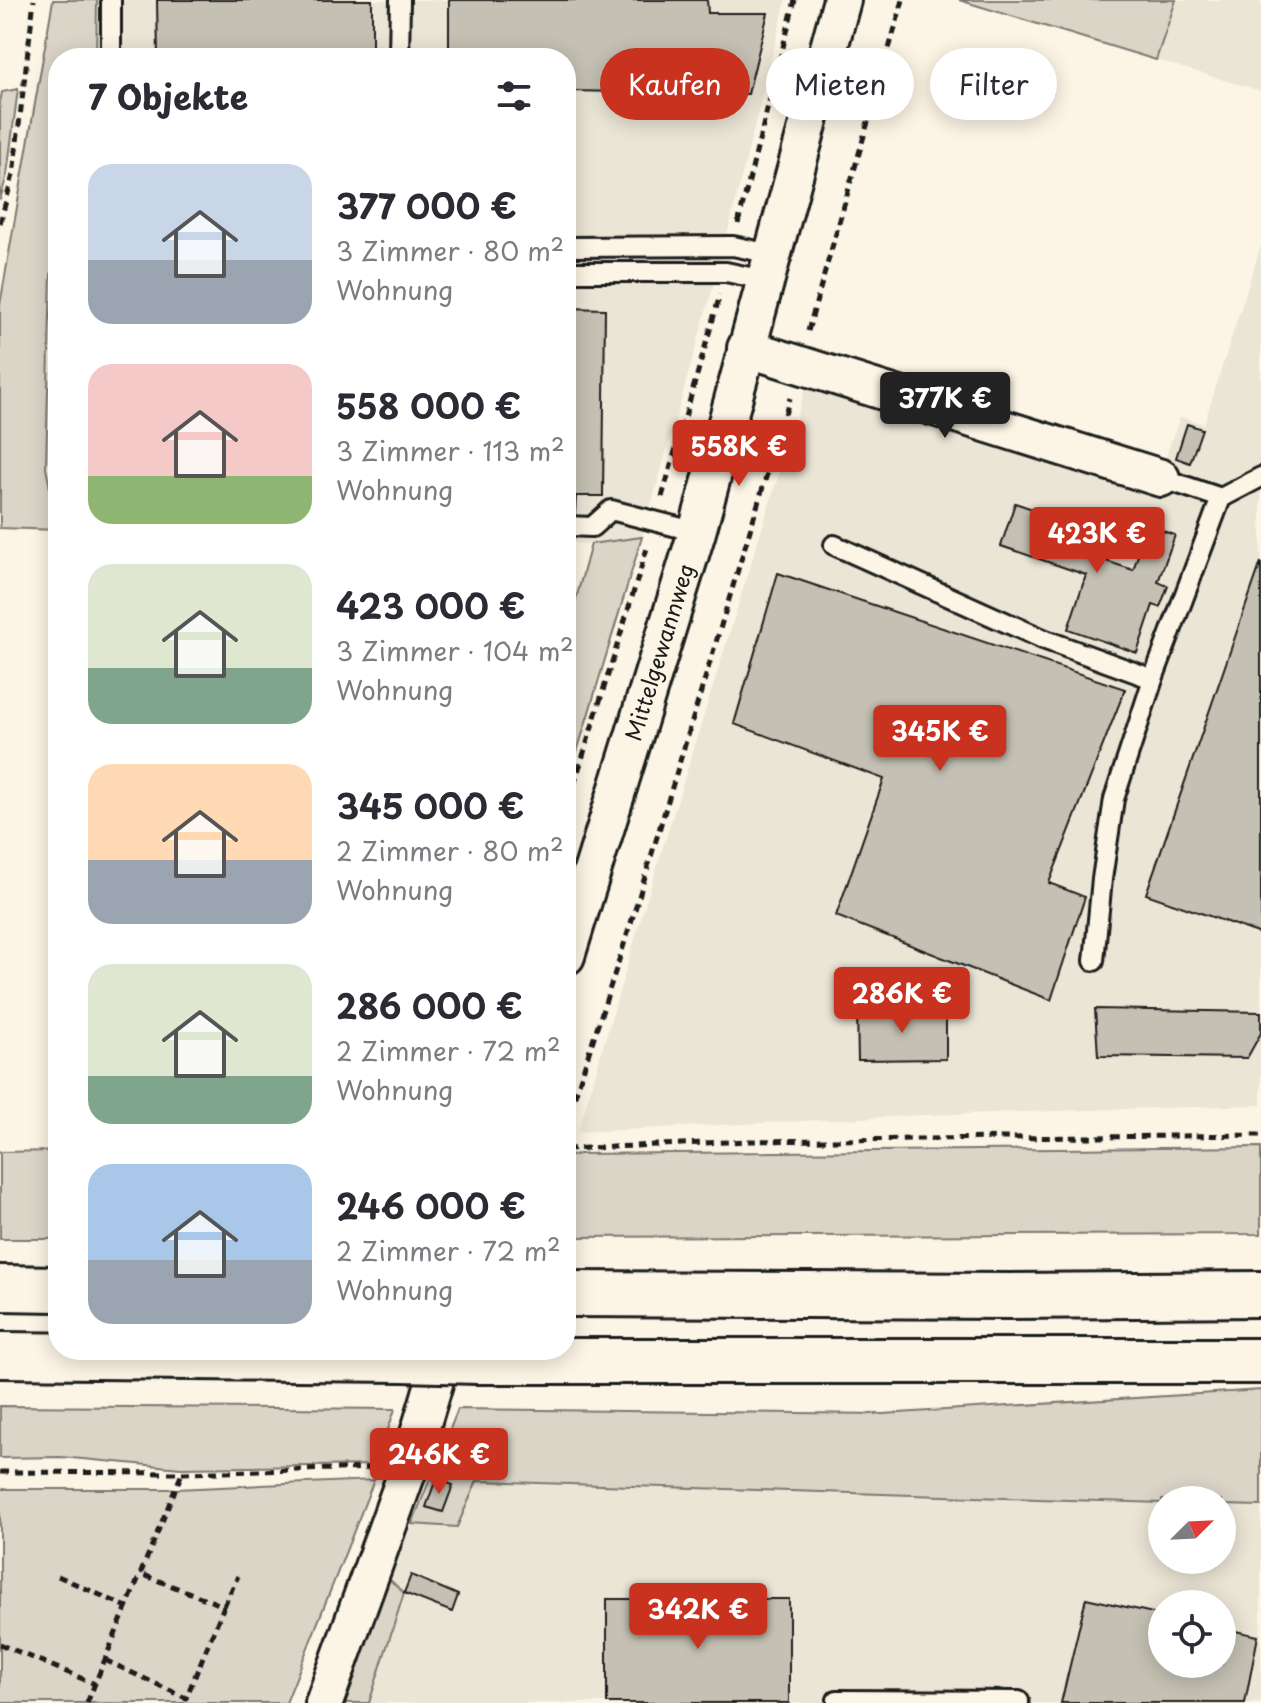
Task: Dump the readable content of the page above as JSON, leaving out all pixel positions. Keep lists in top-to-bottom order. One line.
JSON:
{"streets":{"street":["Mittelgewannweg"]},"north":"top right","page":{"chip":["Kaufen","Mieten","Filter"],"heading":"7 Objekte","list":[{"name":"377 000 €","note":"3 Zimmer · 80 m² · Wohnung"},{"name":"558 000 €","note":"3 Zimmer · 113 m² · Wohnung"},{"name":"423 000 €","note":"3 Zimmer · 104 m² · Wohnung"},{"name":"345 000 €","note":"2 Zimmer · 80 m² · Wohnung"},{"name":"286 000 €","note":"2 Zimmer · 72 m² · Wohnung"},{"name":"246 000 €","note":"2 Zimmer · 72 m² · Wohnung"}],"price":["377K €","558K €","423K €","345K €","286K €","246K €","342K €"]}}
